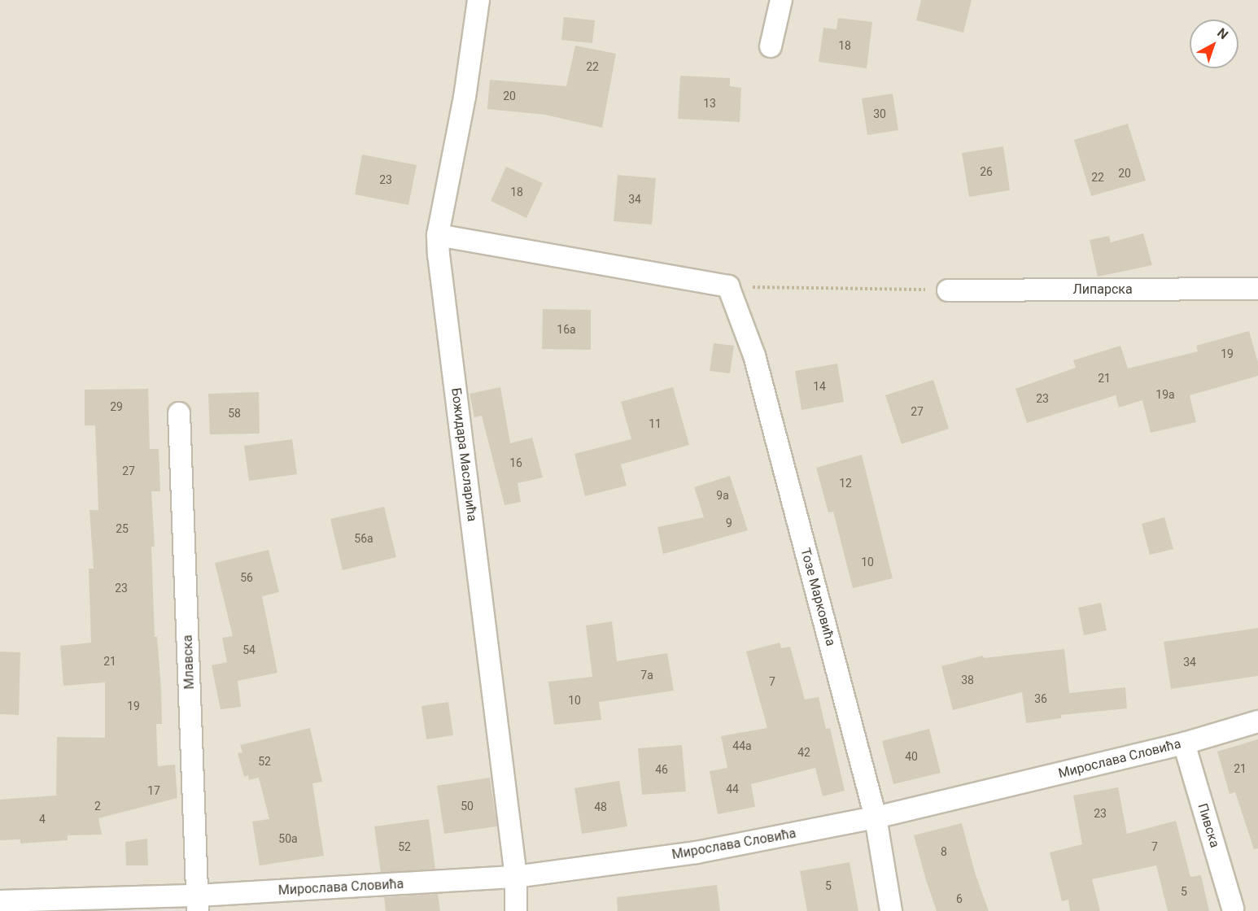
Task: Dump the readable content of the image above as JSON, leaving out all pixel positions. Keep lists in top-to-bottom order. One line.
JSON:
{"streets":{"street":["Липарска","Божидара Масларића","Тозе Марковића","Млавска","Мирослава Словића","Пивска"]},"crossings":[["Божидара Масларића","Мирослава Словића"],["Тозе Марковића","Мирослава Словића"],["Млавска","Мирослава Словића"],["Мирослава Словића","Пивска"]],"house_numbers":["18","22","20","13","30","26","20","22","23","18","34","16a","19","21","14","19a","23","29","27","58","11","16","27","12","9a","9","25","56a","10","56","23","54","21","34","7a","38","7","36","10","19","44a","42","40","52","21","46","44","17","2","50","48","23","4","50a","52","7","8","5","5","6"],"north":"top right"}
